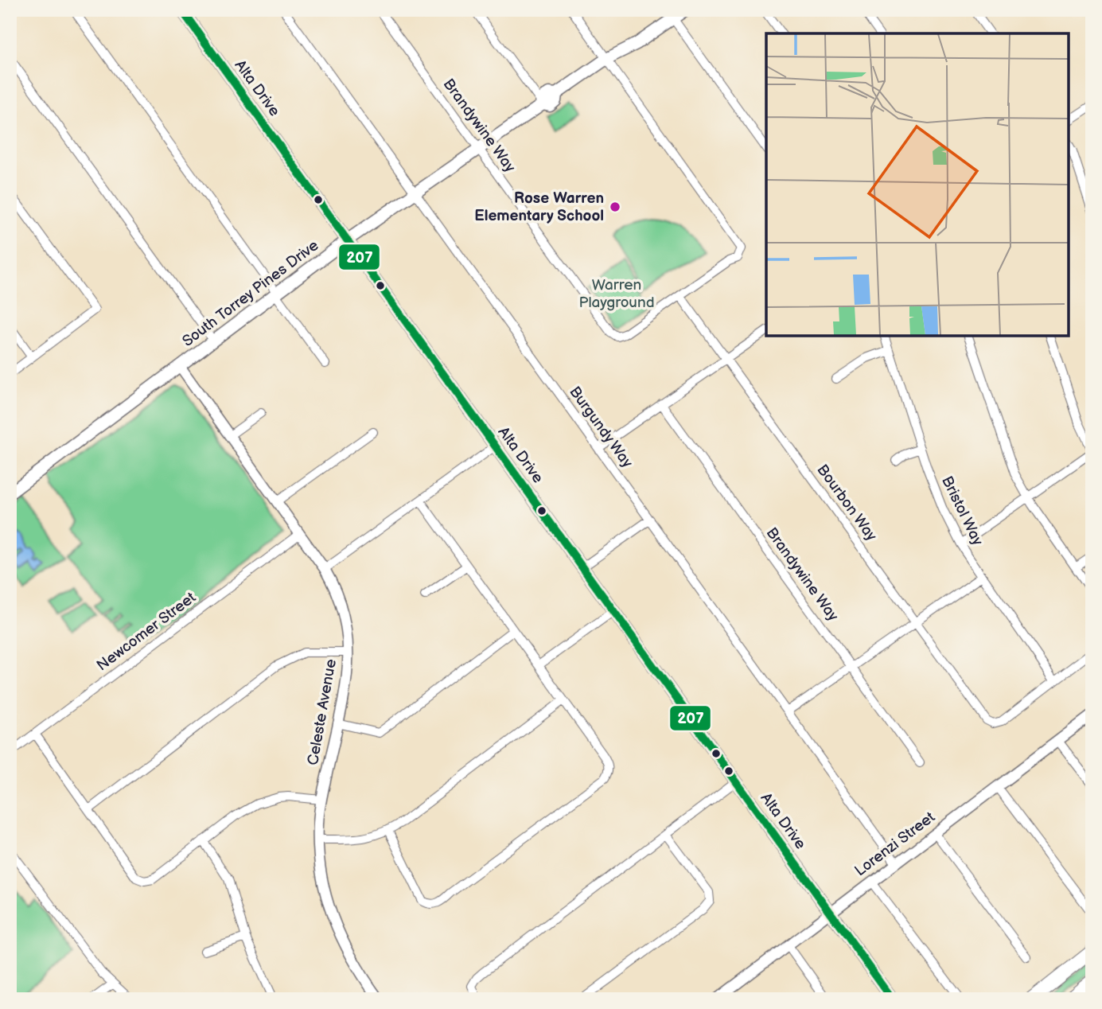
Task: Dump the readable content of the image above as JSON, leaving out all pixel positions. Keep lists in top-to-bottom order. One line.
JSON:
{"streets":{"main road":["Alta Drive","South Torrey Pines Drive"],"street":["Brandywine Way","Burgundy Way","Bourbon Way","Bristol Way","Newcomer Street","Celeste Avenue","Lorenzi Street"]},"crossings":[["Alta Drive","South Torrey Pines Drive"],["Alta Drive","Lorenzi Street"],["Brandywine Way","South Torrey Pines Drive"],["Brandywine Way","Bourbon Way"],["South Torrey Pines Drive","Burgundy Way"],["South Torrey Pines Drive","Celeste Avenue"],["Burgundy Way","Lorenzi Street"],["Bourbon Way","Bristol Way"],["Newcomer Street","Celeste Avenue"]],"parks":["Warren Playground"],"places":["Rose Warren Elementary School"],"lines":["transit line 207"]}
